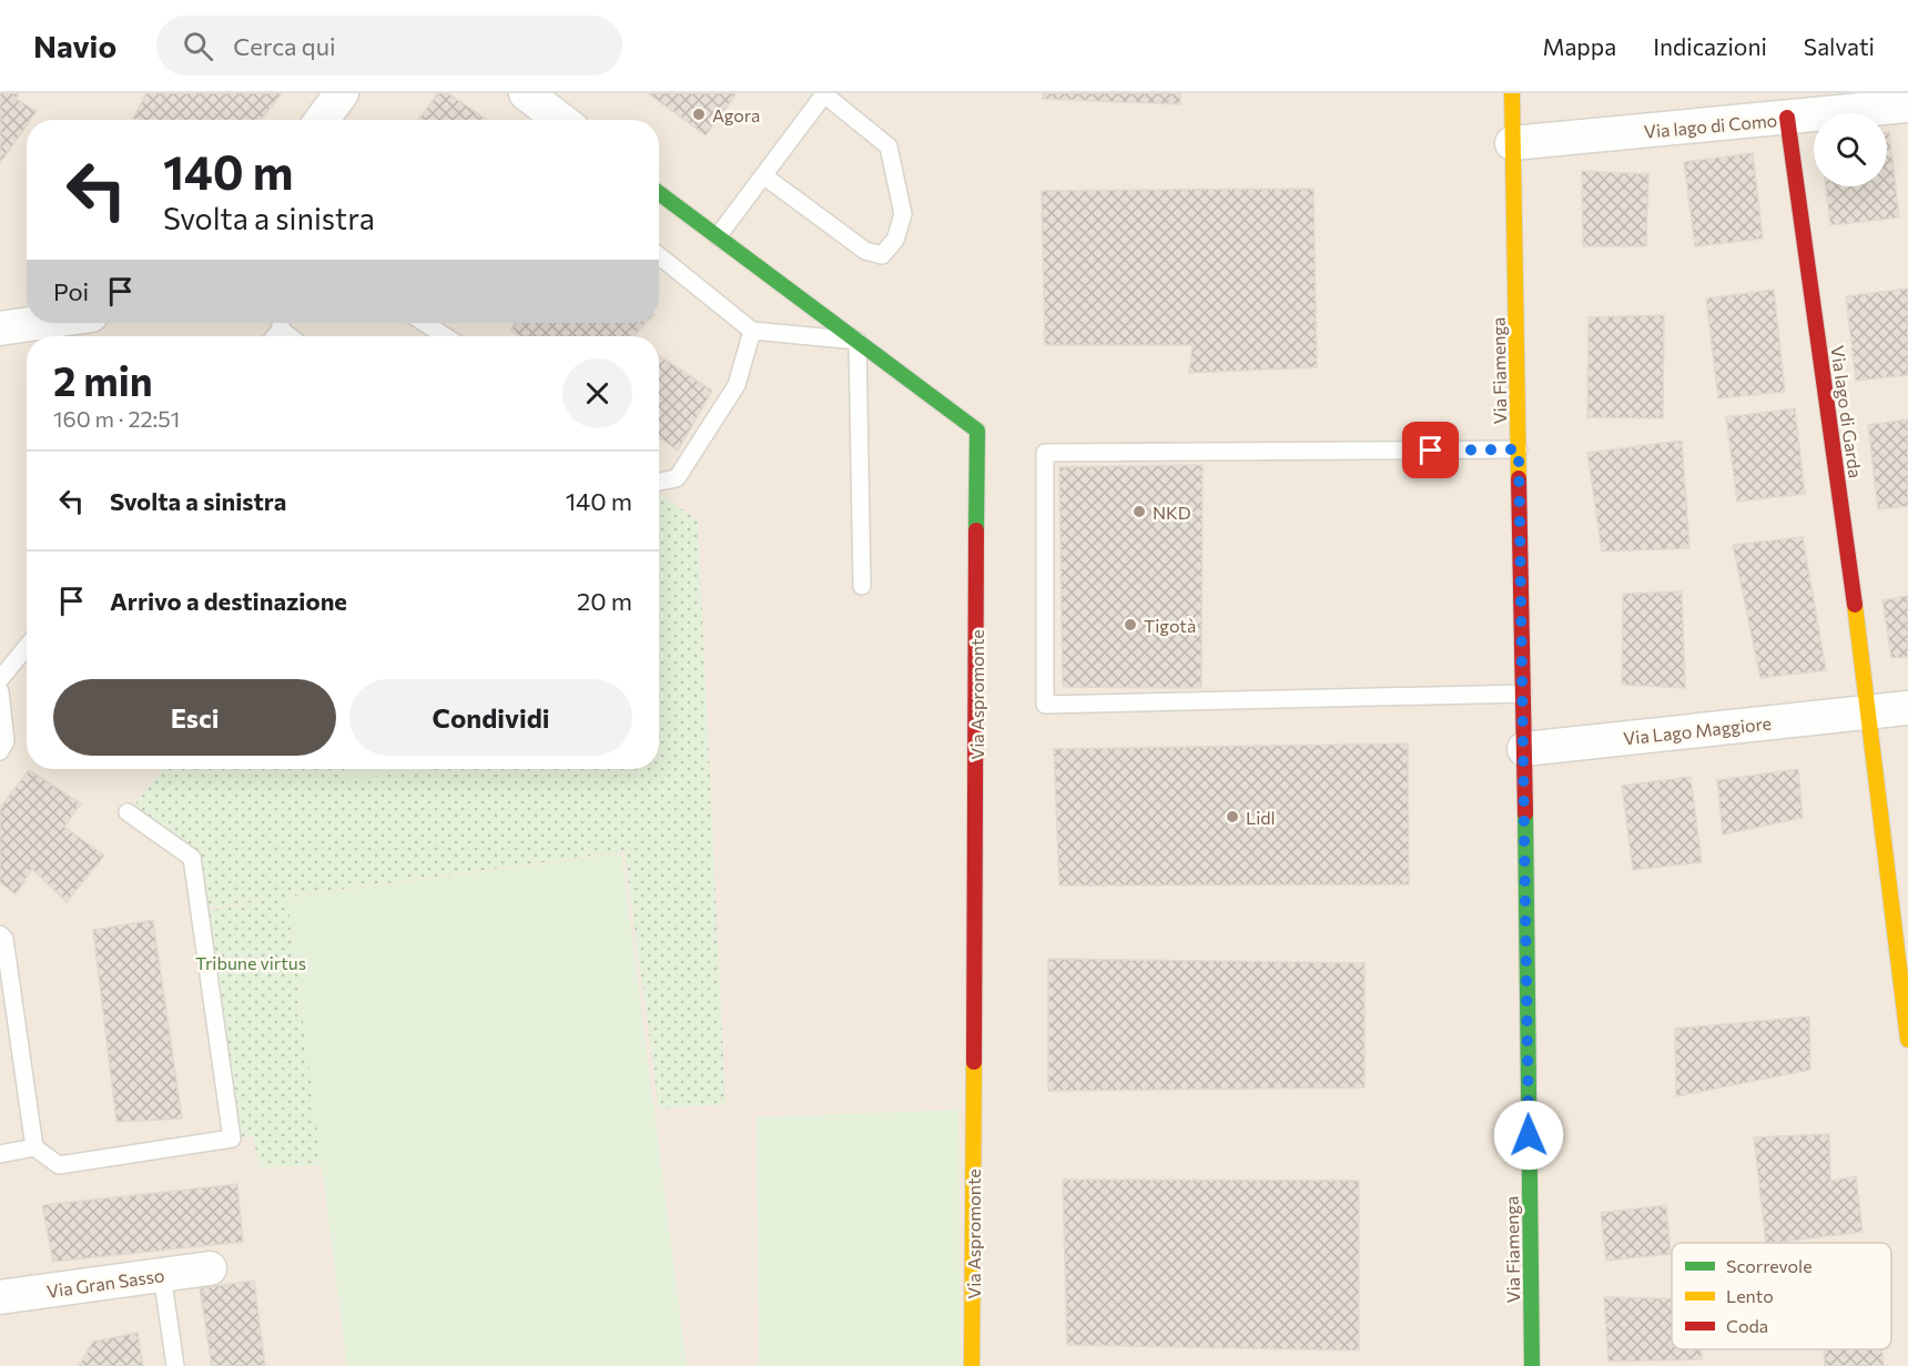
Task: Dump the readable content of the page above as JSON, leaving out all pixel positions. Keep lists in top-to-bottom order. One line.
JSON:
{"streets":{"street":["Via lago di Como","Via Fiamenga","Via lago di Garda","Via Aspromonte","Via Lago Maggiore","Via Gran Sasso"]},"crossings":[["Via lago di Como","Via Fiamenga"],["Via lago di Como","Via lago di Garda"],["Via Fiamenga","Via Lago Maggiore"],["Via lago di Garda","Via Lago Maggiore"]],"parks":["Tribune virtus"],"places":["Agora","NKD","Tigotà","Lidl"],"legend":["Scorrevole","Lento","Coda"],"page":{"header":"Navio","search":"Cerca qui","nav":["Mappa","Indicazioni","Salvati"],"turn":["140 m","Svolta a sinistra"],"then":"Poi","heading":["2 min","160 m · 22:51"],"list":[{"name":"Svolta a sinistra","value":"140 m"},{"name":"Arrivo a destinazione","value":"20 m"}],"buttons":["Esci","Condividi"]}}
